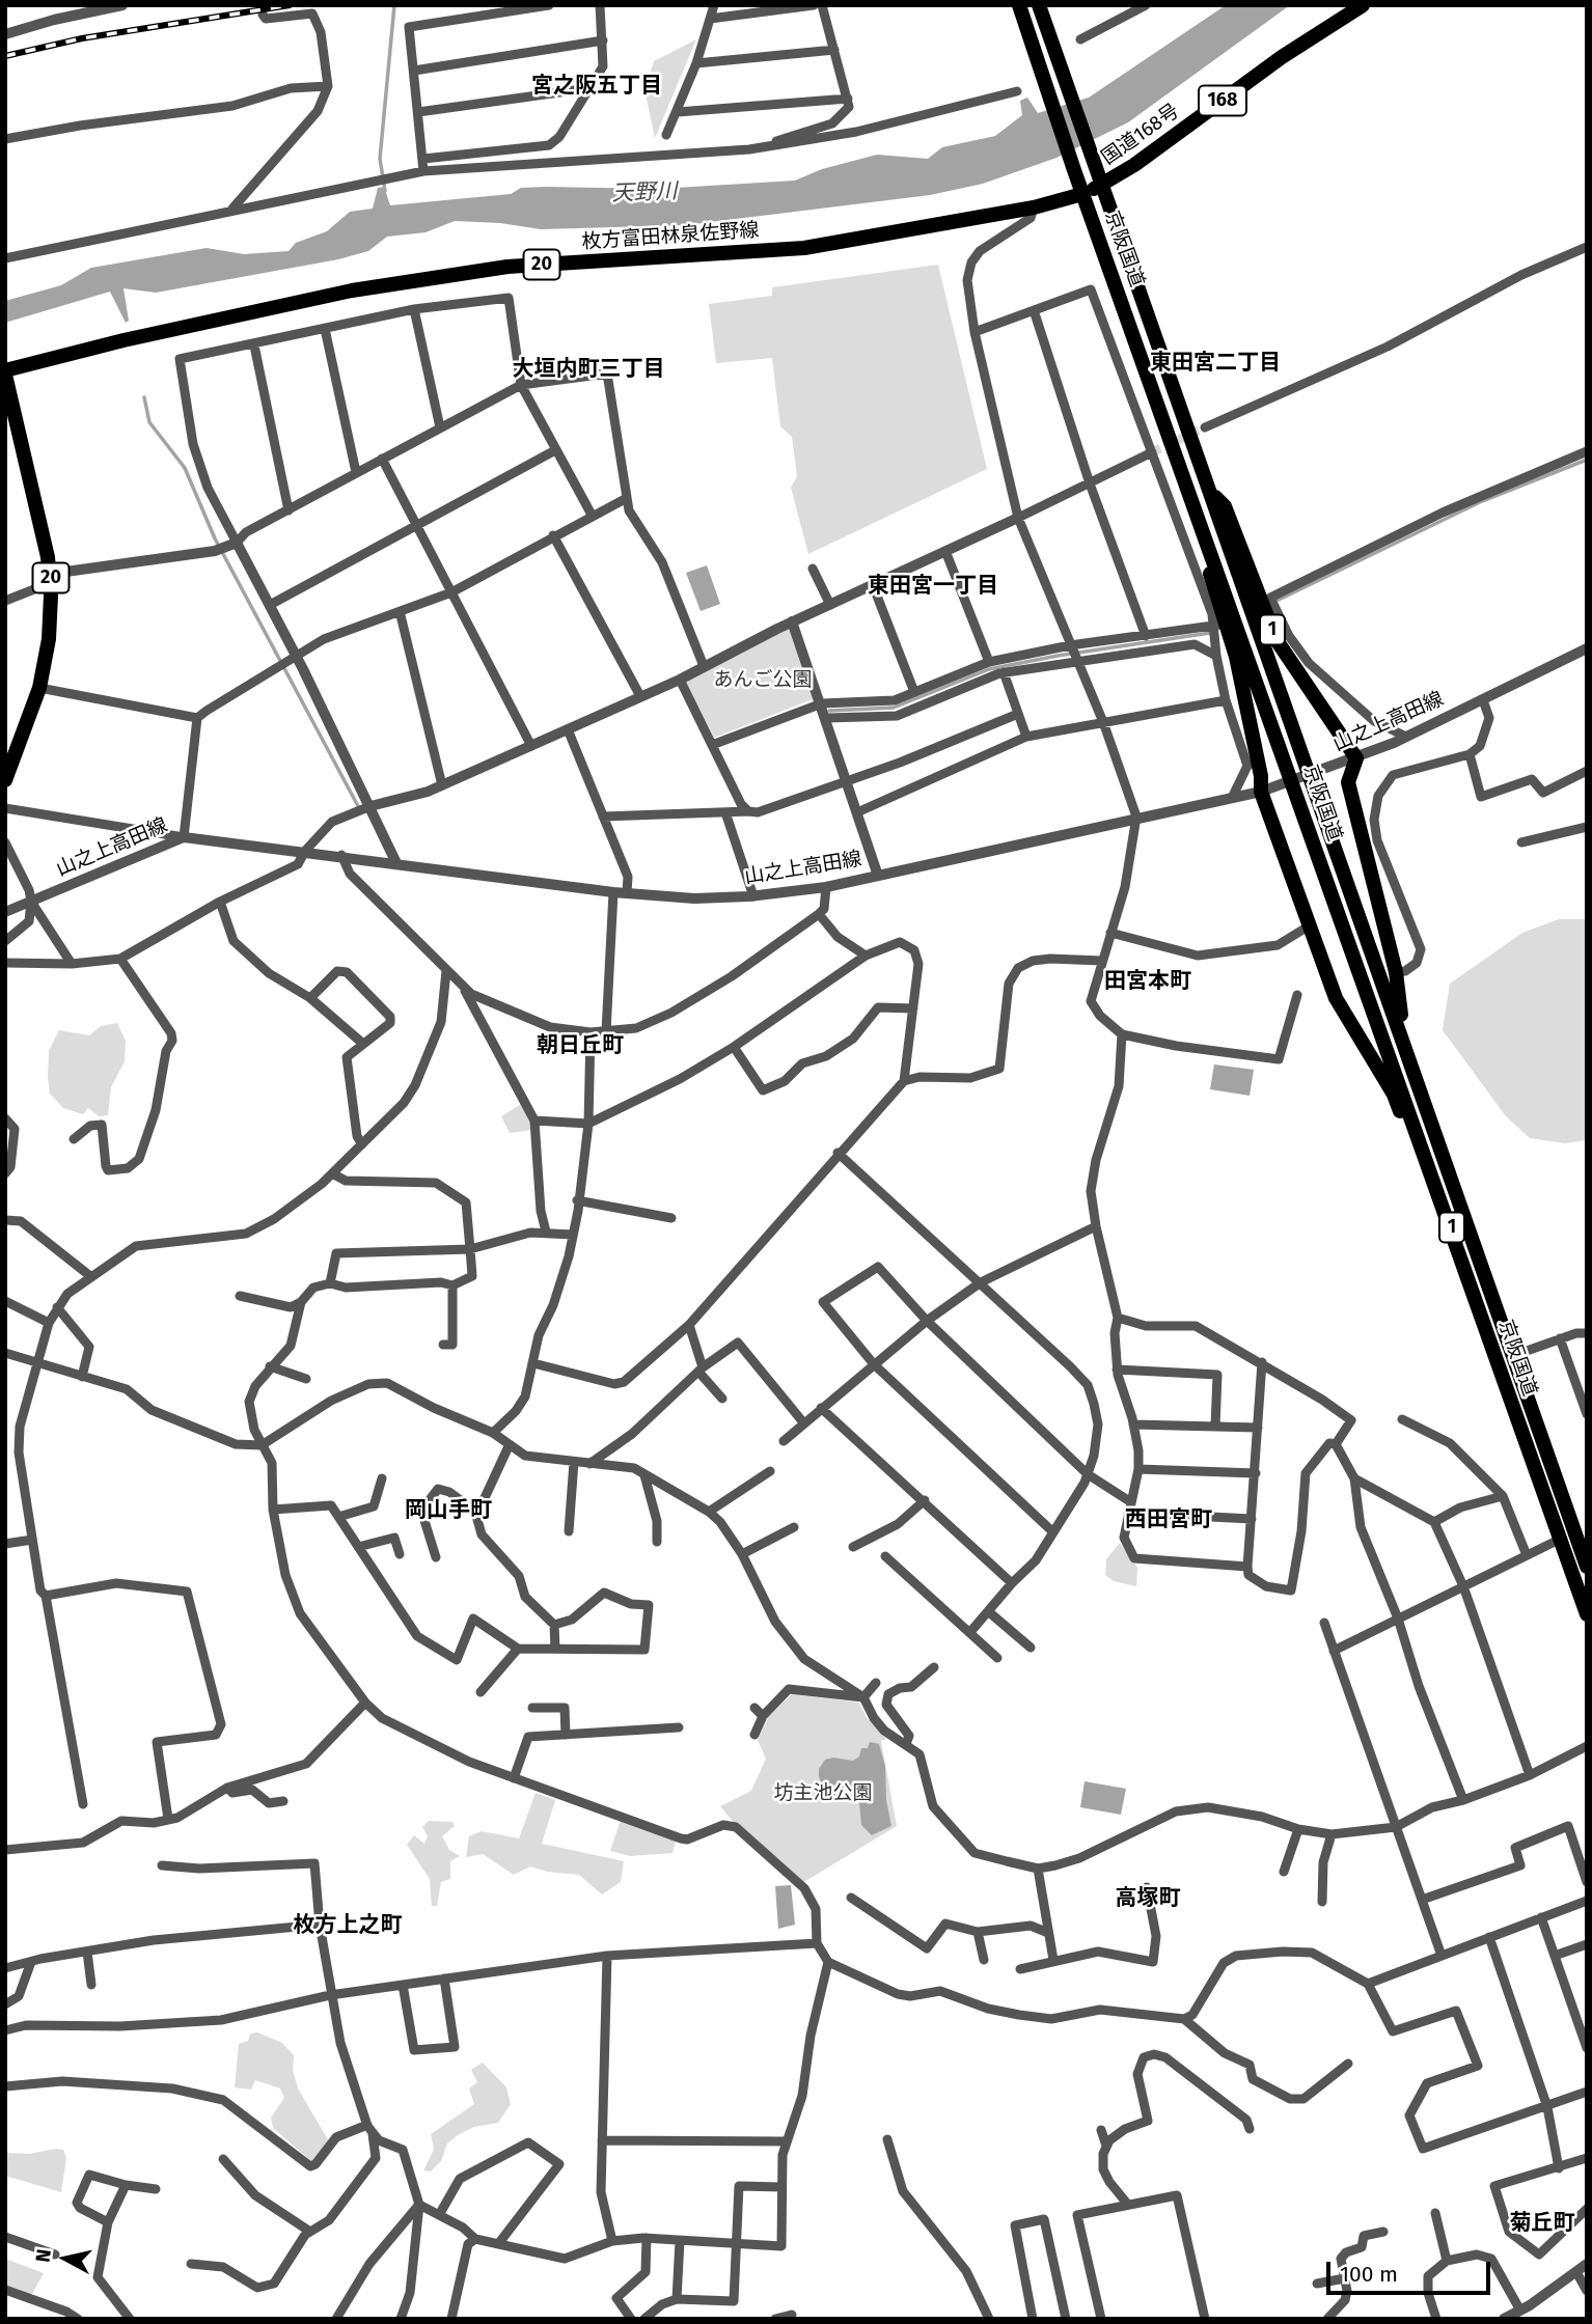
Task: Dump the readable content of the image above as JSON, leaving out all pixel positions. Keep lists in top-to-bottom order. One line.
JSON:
{"streets":{"main road":["168","国道168号","枚方富田林泉佐野線","京阪国道","20","1"],"street":["山之上高田線"]},"crossings":[["国道168号","枚方富田林泉佐野線"],["国道168号","京阪国道"],["枚方富田林泉佐野線","京阪国道"],["京阪国道","1"],["1","山之上高田線"]],"districts":["宮之阪五丁目","東田宮二丁目","大垣内町三丁目","東田宮一丁目","田宮本町","朝日丘町","岡山手町","西田宮町","高塚町","枚方上之町","菊丘町"],"water":["天野川"],"parks":["あんご公園","坊主池公園"],"scale_bar":"100 m","north":"left"}
